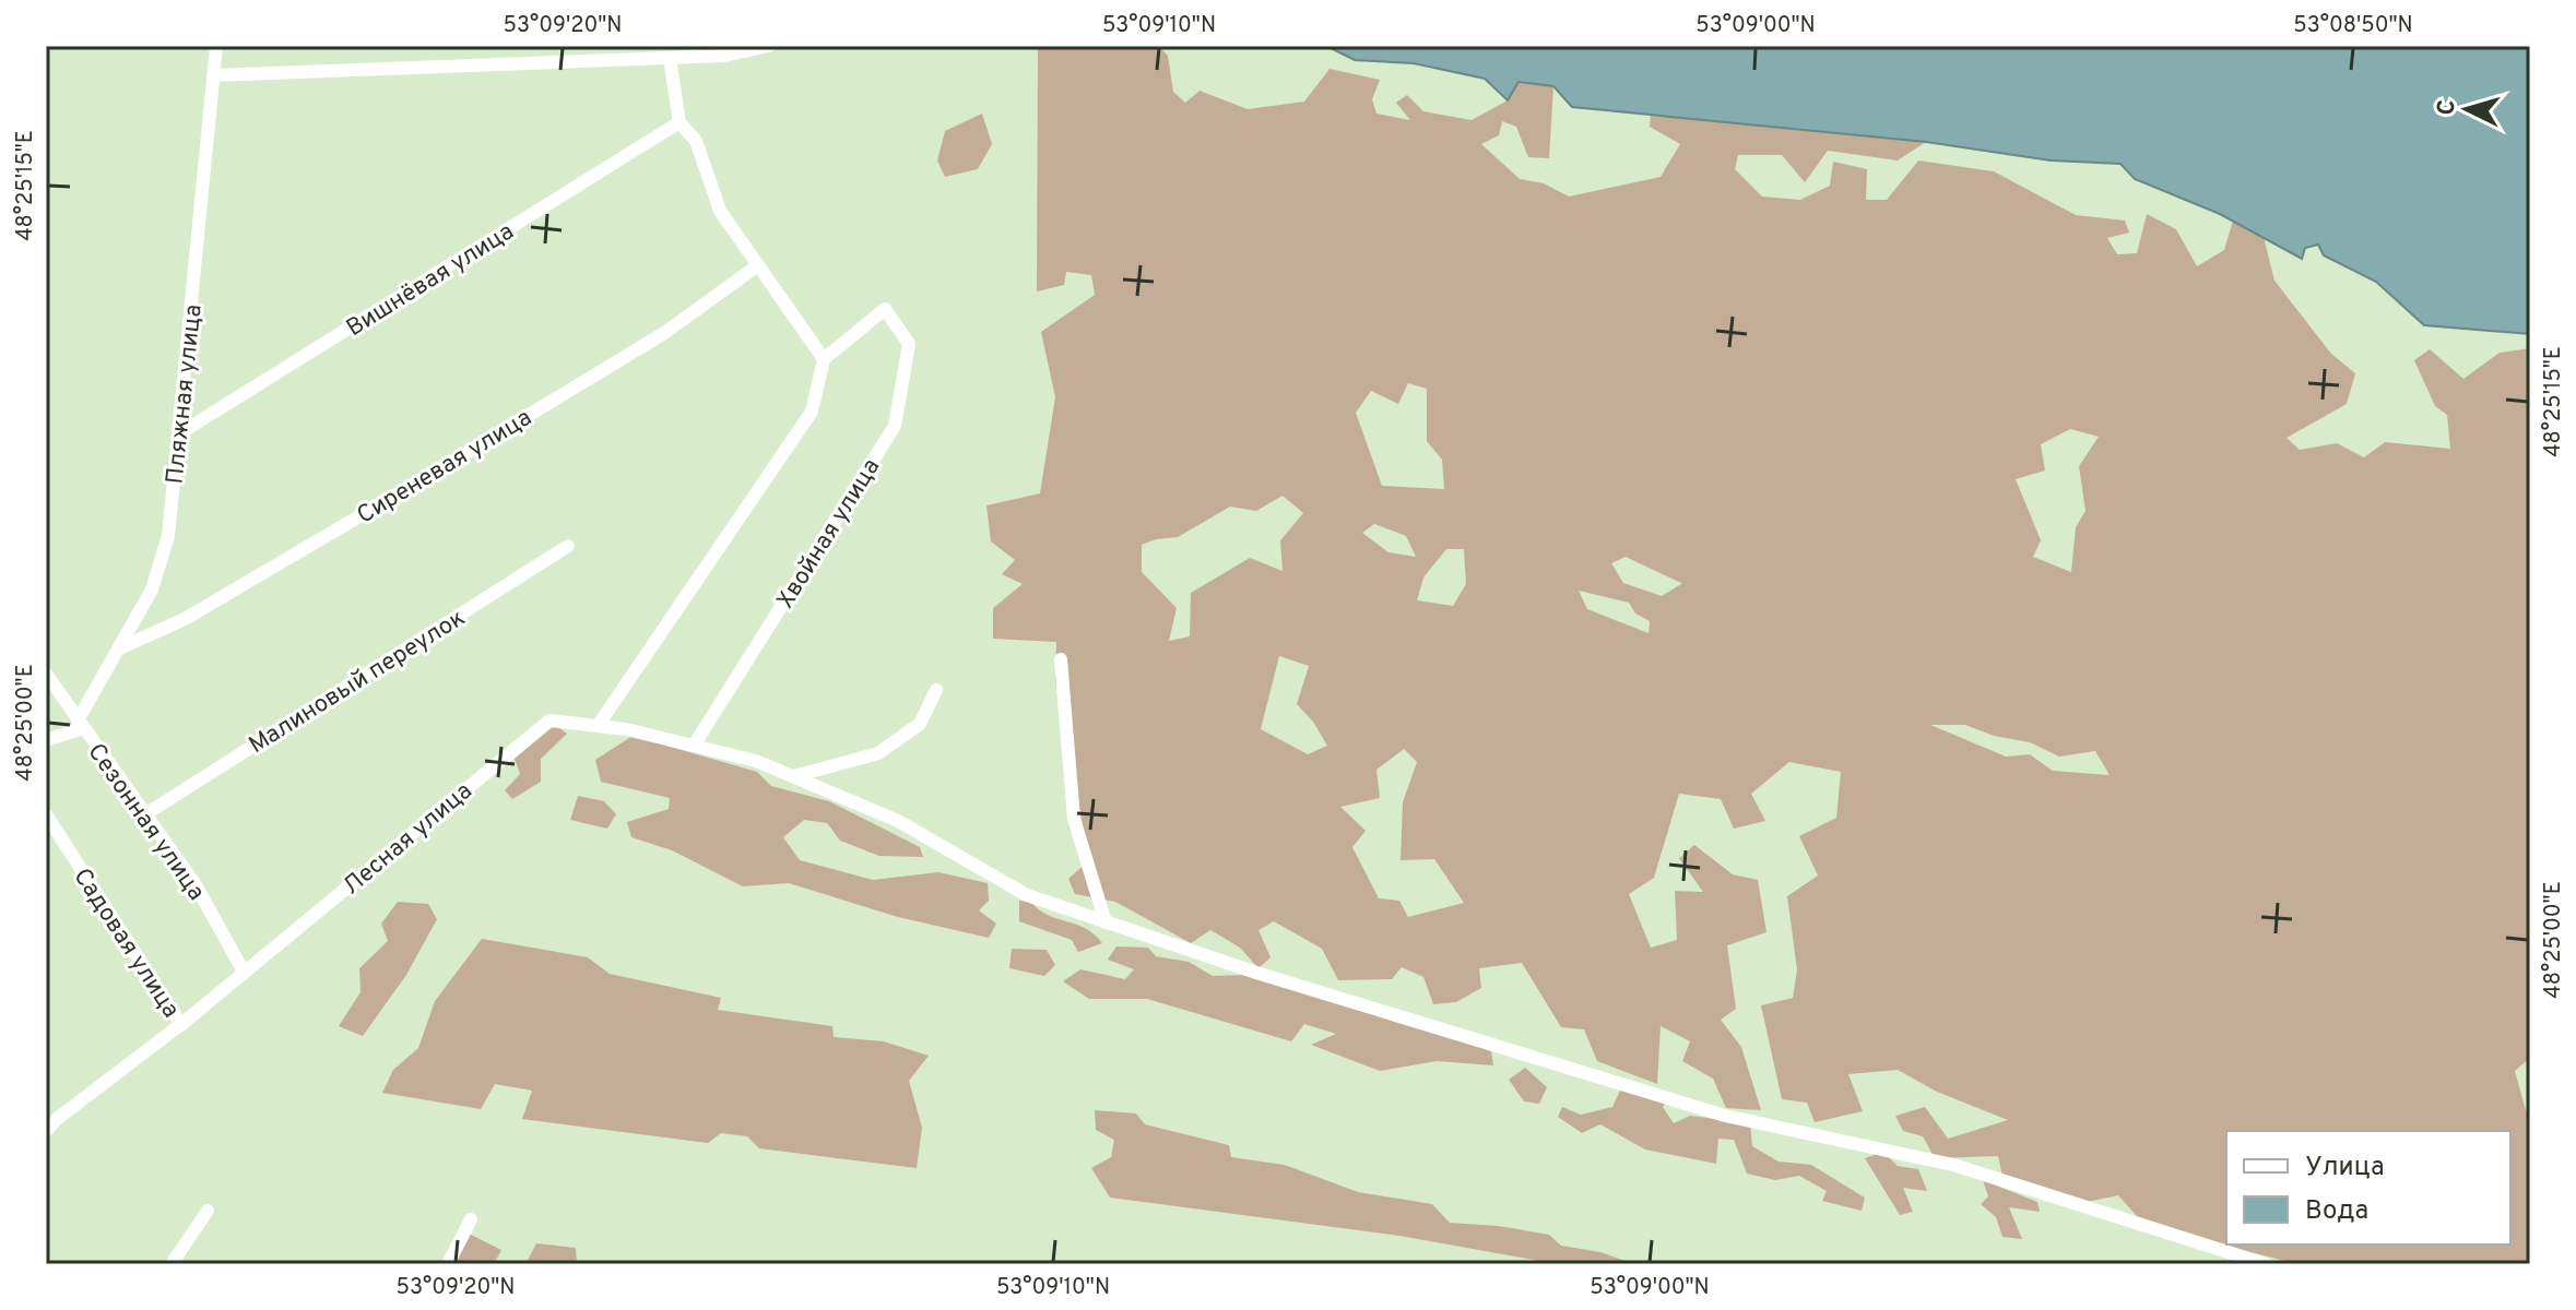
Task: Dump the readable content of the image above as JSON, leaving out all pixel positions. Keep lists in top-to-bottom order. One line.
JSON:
{"streets":{"street":["Вишнёвая улица","Пляжная улица","Сиреневая улица","Хвойная улица","Малиновый переулок","Сезонная улица","Лесная улица","Садовая улица"]},"crossings":[["Вишнёвая улица","Пляжная улица"],["Пляжная улица","Сиреневая улица"],["Пляжная улица","Сезонная улица"],["Хвойная улица","Лесная улица"],["Малиновый переулок","Сезонная улица"],["Сезонная улица","Лесная улица"],["Лесная улица","Садовая улица"]],"legend":["Улица","Вода"],"north":"left","coordinates":["53°09'20\"N","53°09'10\"N","53°09'00\"N","53°08'50\"N","48°25'15\"E","48°25'00\"E"]}
